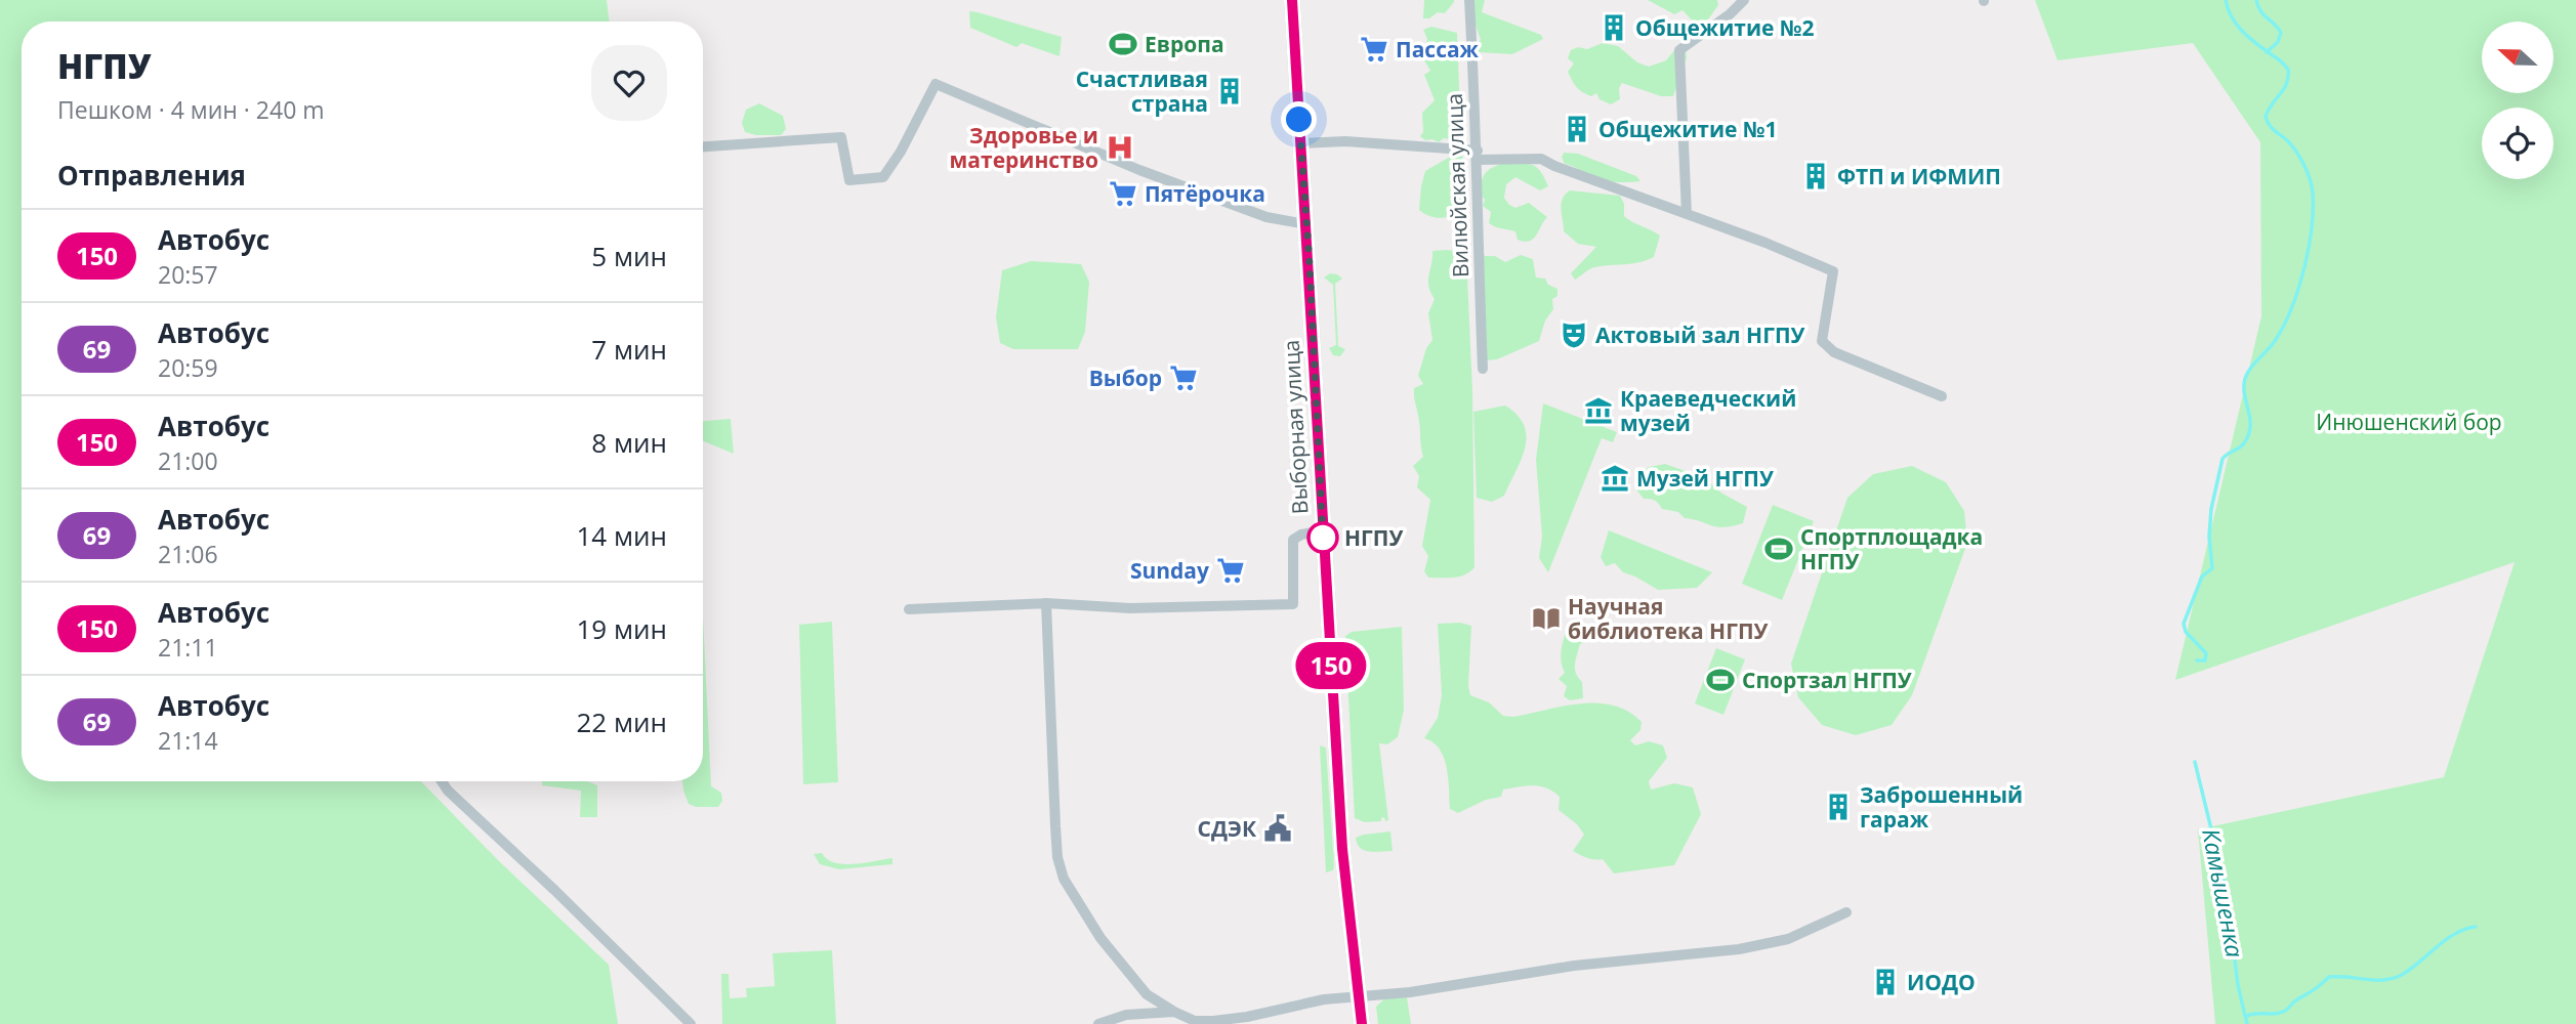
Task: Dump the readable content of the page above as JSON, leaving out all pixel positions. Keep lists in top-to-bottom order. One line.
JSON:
{"streets":{"main road":["Выборная улица"],"street":["Вилюйская улица"]},"water":["Камышенка"],"parks":["Инюшенский бор"],"places":{"building":["Общежитие №2","Счастливая страна","Общежитие №1","ФТП и ИФМИП","Заброшенный гараж","ИОДО"],"sports":["Европа","Спортплощадка НГПУ","Спортзал НГПУ"],"supermarket":["Пассаж","Пятёрочка","Выбор","Sunday"],"hospital":["Здоровье и материнство"],"theatre":["Актовый зал НГПУ"],"museum":["Краеведческий музей","Музей НГПУ"],"other":["НГПУ"],"library":["Научная библиотека НГПУ"],"public building":["СДЭК"]},"lines":["bus line 150"],"north":"left","page":{"on_map":"150","heading":[["НГПУ","Пешком · 4 мин · 240 m"],"Отправления"],"list":[{"mark":"150","name":"Автобус","note":"20:57","value":"5 мин"},{"mark":"69","name":"Автобус","note":"20:59","value":"7 мин"},{"mark":"150","name":"Автобус","note":"21:00","value":"8 мин"},{"mark":"69","name":"Автобус","note":"21:06","value":"14 мин"},{"mark":"150","name":"Автобус","note":"21:11","value":"19 мин"},{"mark":"69","name":"Автобус","note":"21:14","value":"22 мин"}]}}
